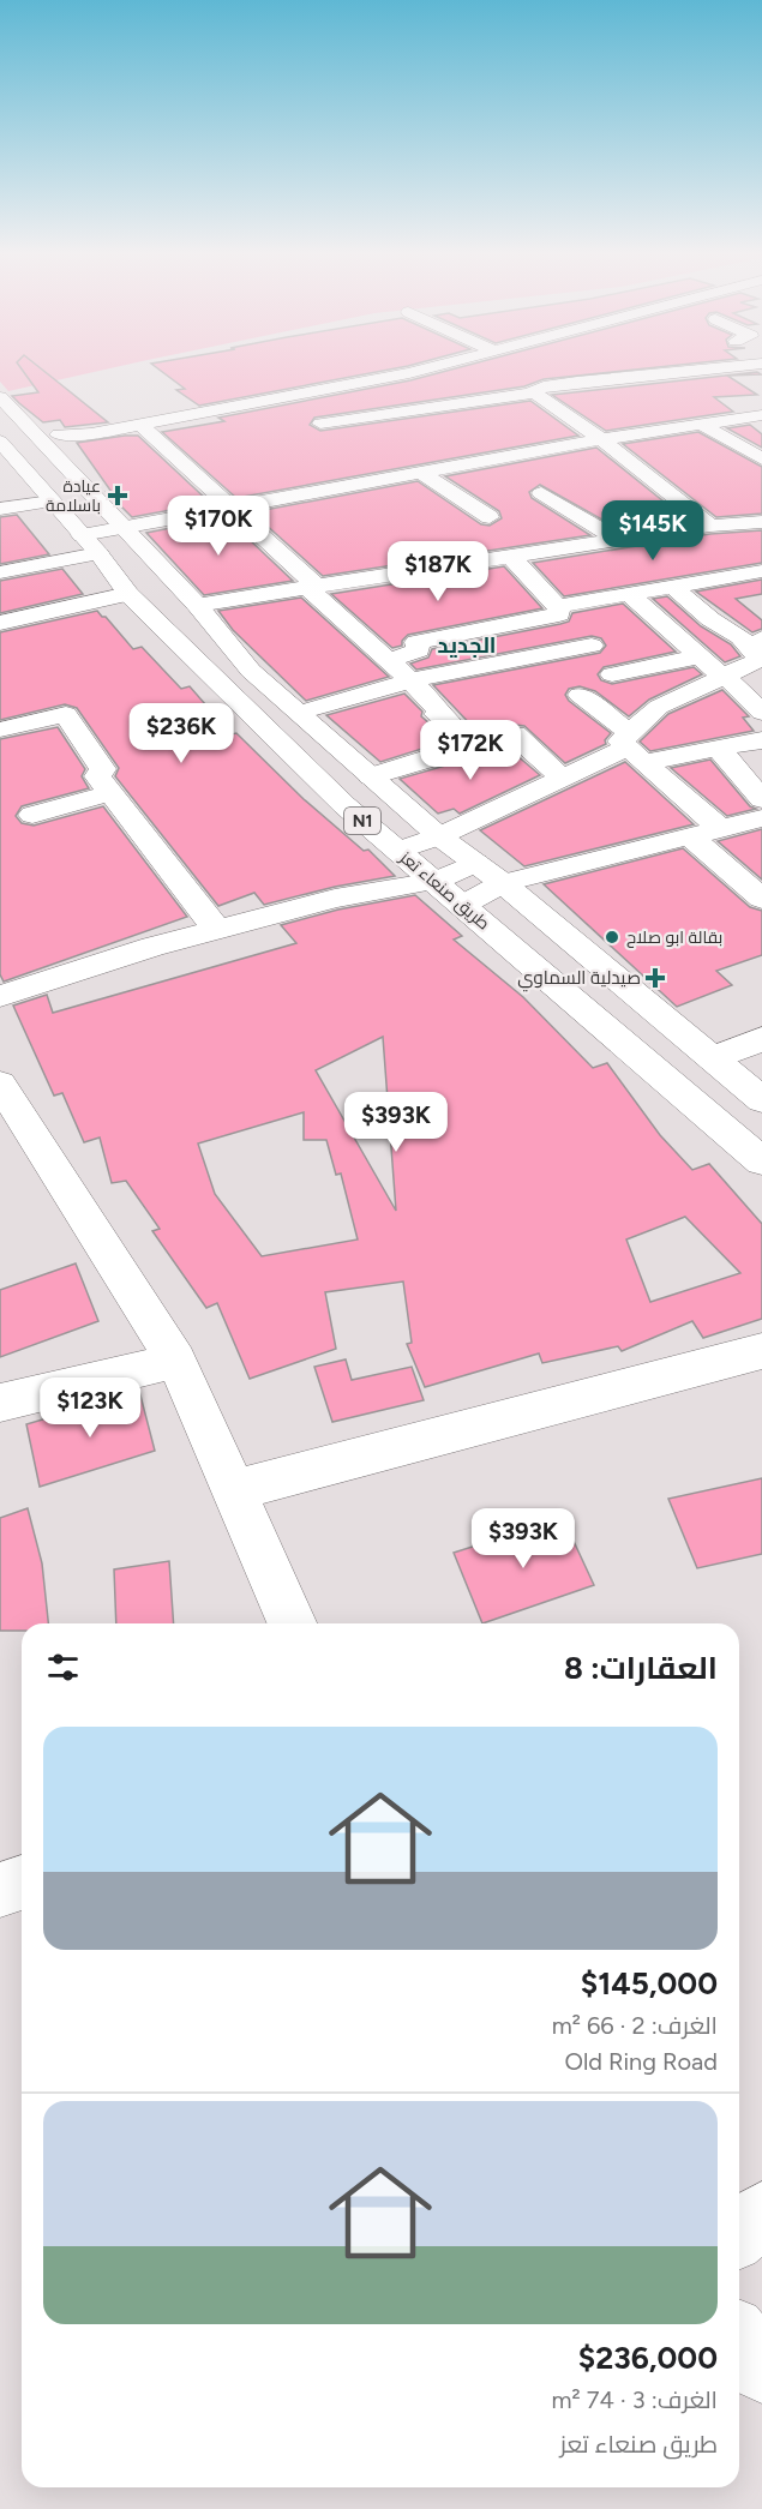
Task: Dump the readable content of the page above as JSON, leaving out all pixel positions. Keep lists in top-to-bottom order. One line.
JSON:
{"streets":{"main road":["N1","طريق صنعاء تعز"]},"districts":["الجديد"],"places":{"health":["عيادة باسلامة","صيدلية السماوي"],"other":["بقالة ابو صلاح"]},"page":{"price":["$170K","$145K","$187K","$236K","$172K","$393K","$123K","$393K"],"heading":"العقارات: 8","list":[{"name":"$145,000","note":"الغرف: 2 · 66 m² · Old Ring Road"},{"name":"$236,000","note":"الغرف: 3 · 74 m² · طريق صنعاء تعز"}]}}
